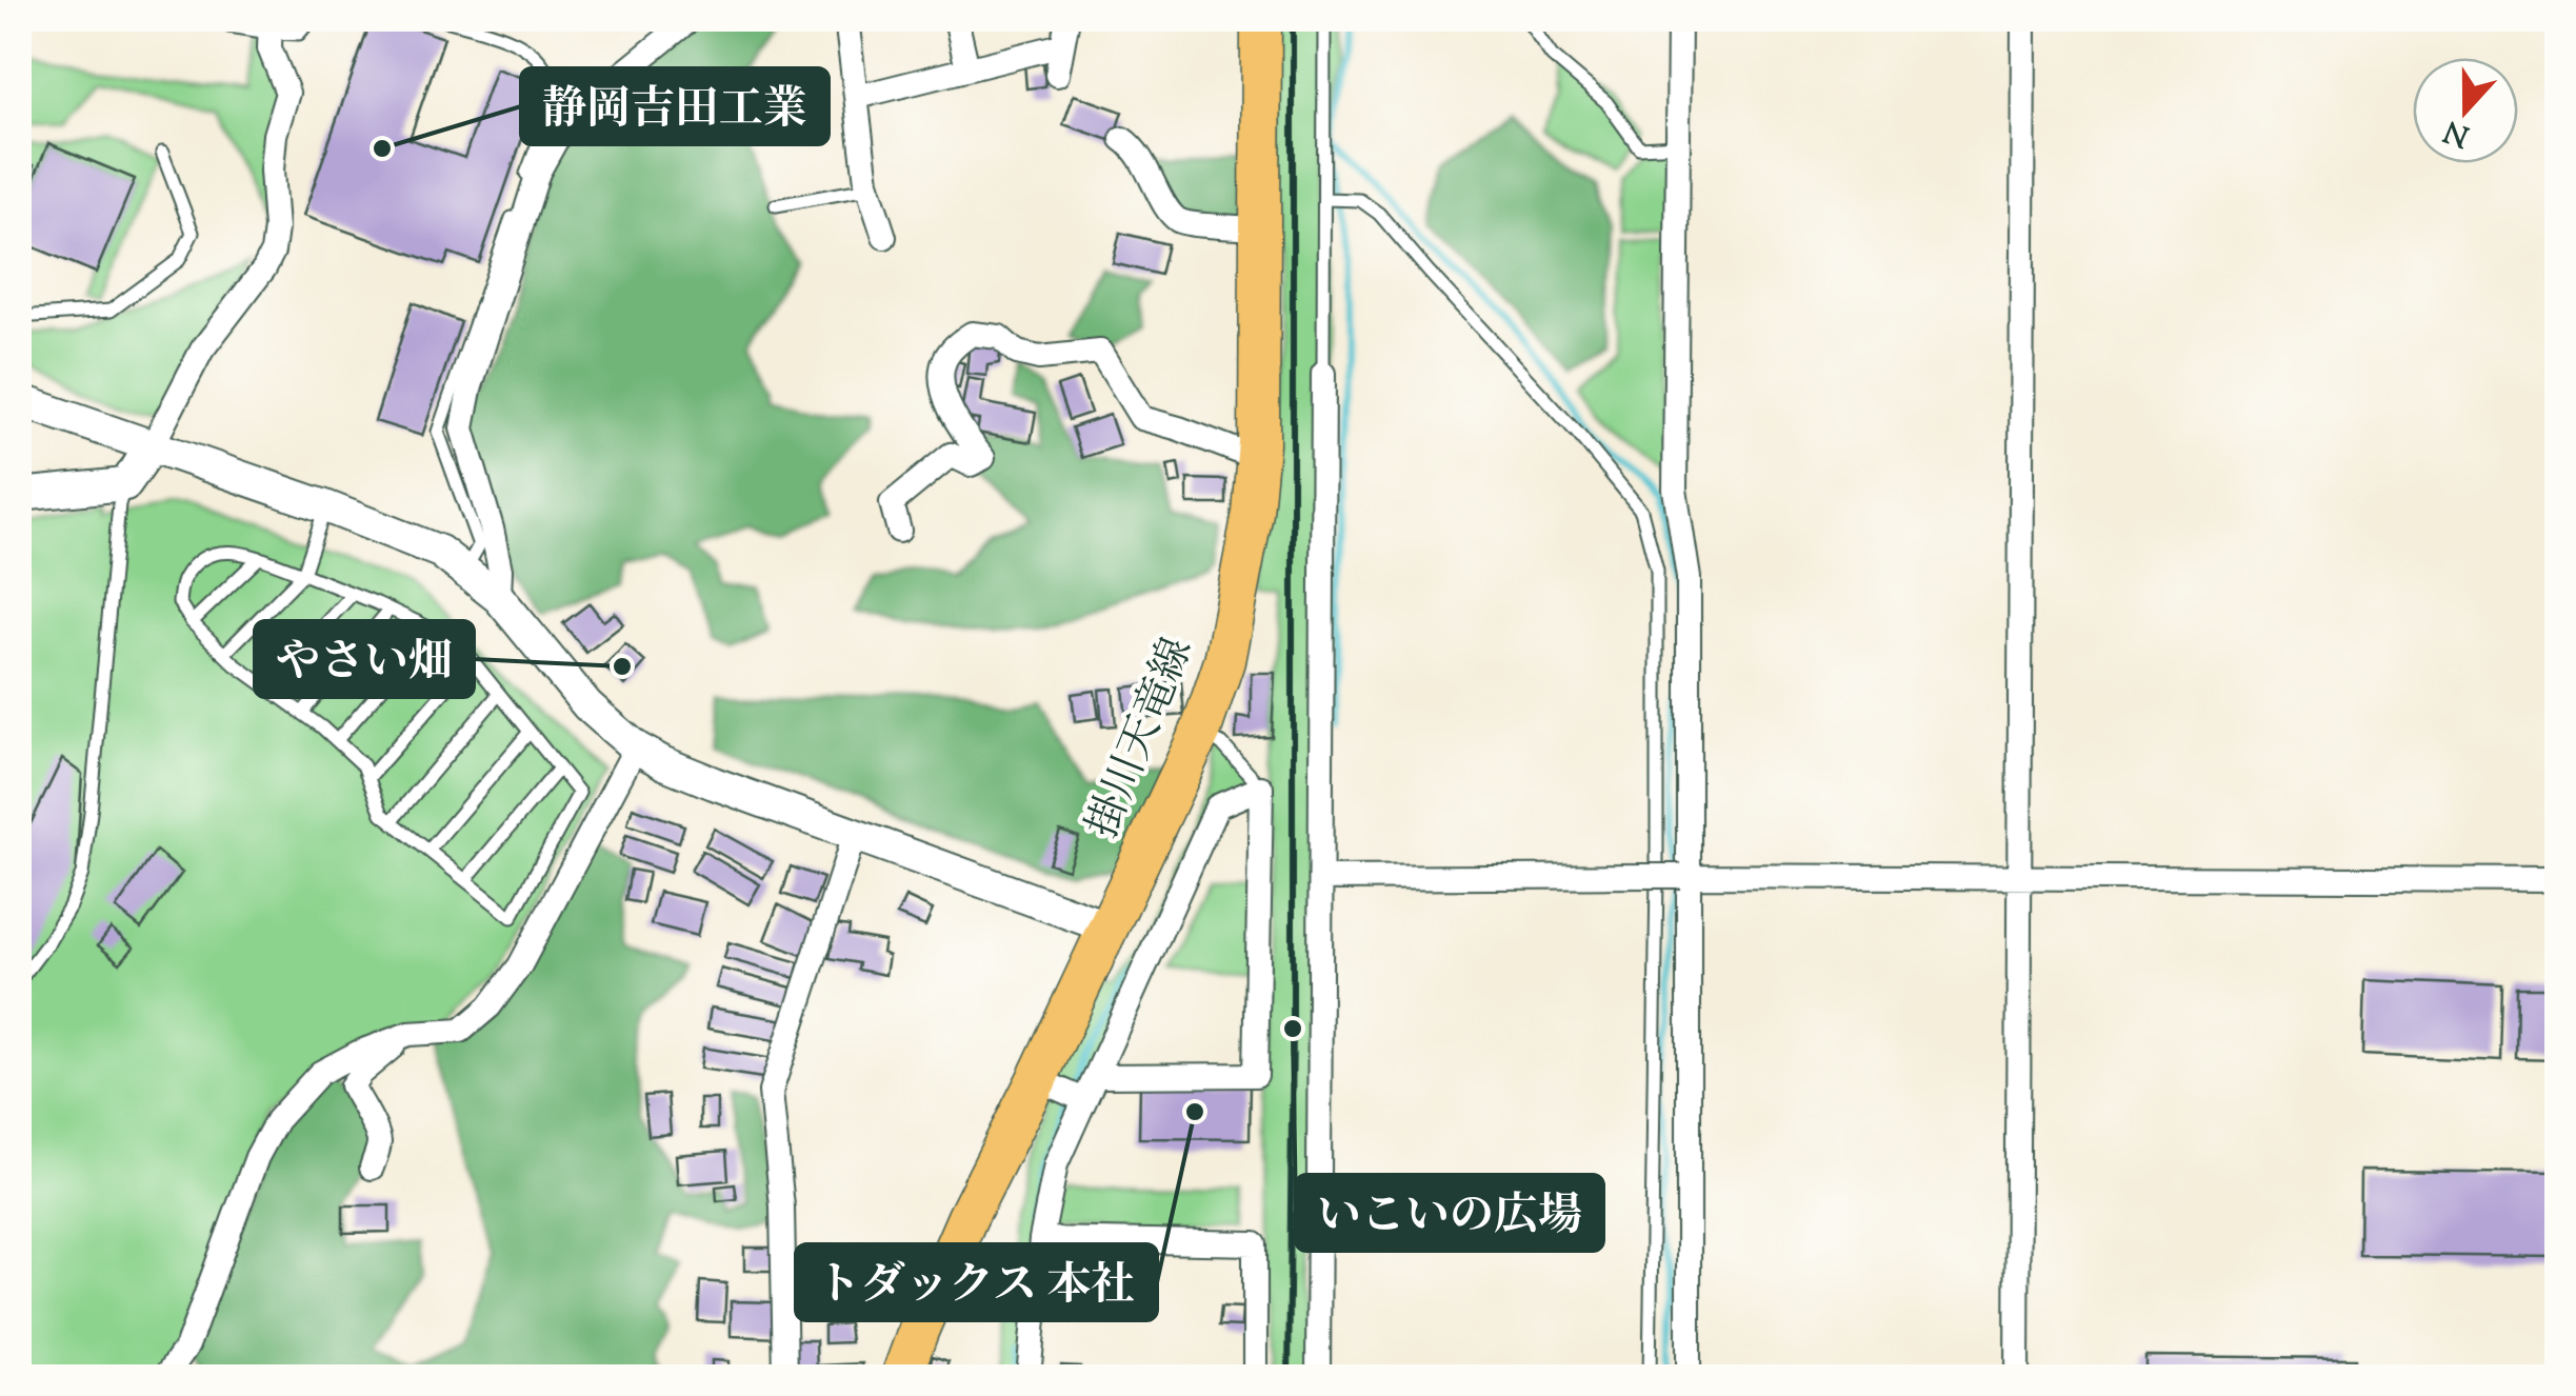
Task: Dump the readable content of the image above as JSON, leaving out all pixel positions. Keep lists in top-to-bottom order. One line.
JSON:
{"streets":{"main road":["掛川天竜線"]},"places":["静岡吉田工業","やさい畑","いこいの広場","トダックス 本社"],"north":"bottom"}
